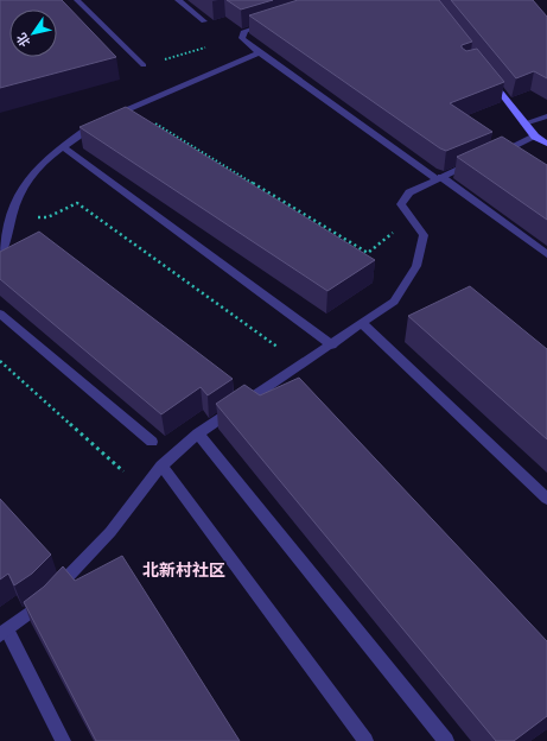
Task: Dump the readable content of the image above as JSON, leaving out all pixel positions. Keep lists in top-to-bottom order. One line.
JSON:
{"districts":["北新村社区"],"north":"bottom left"}
